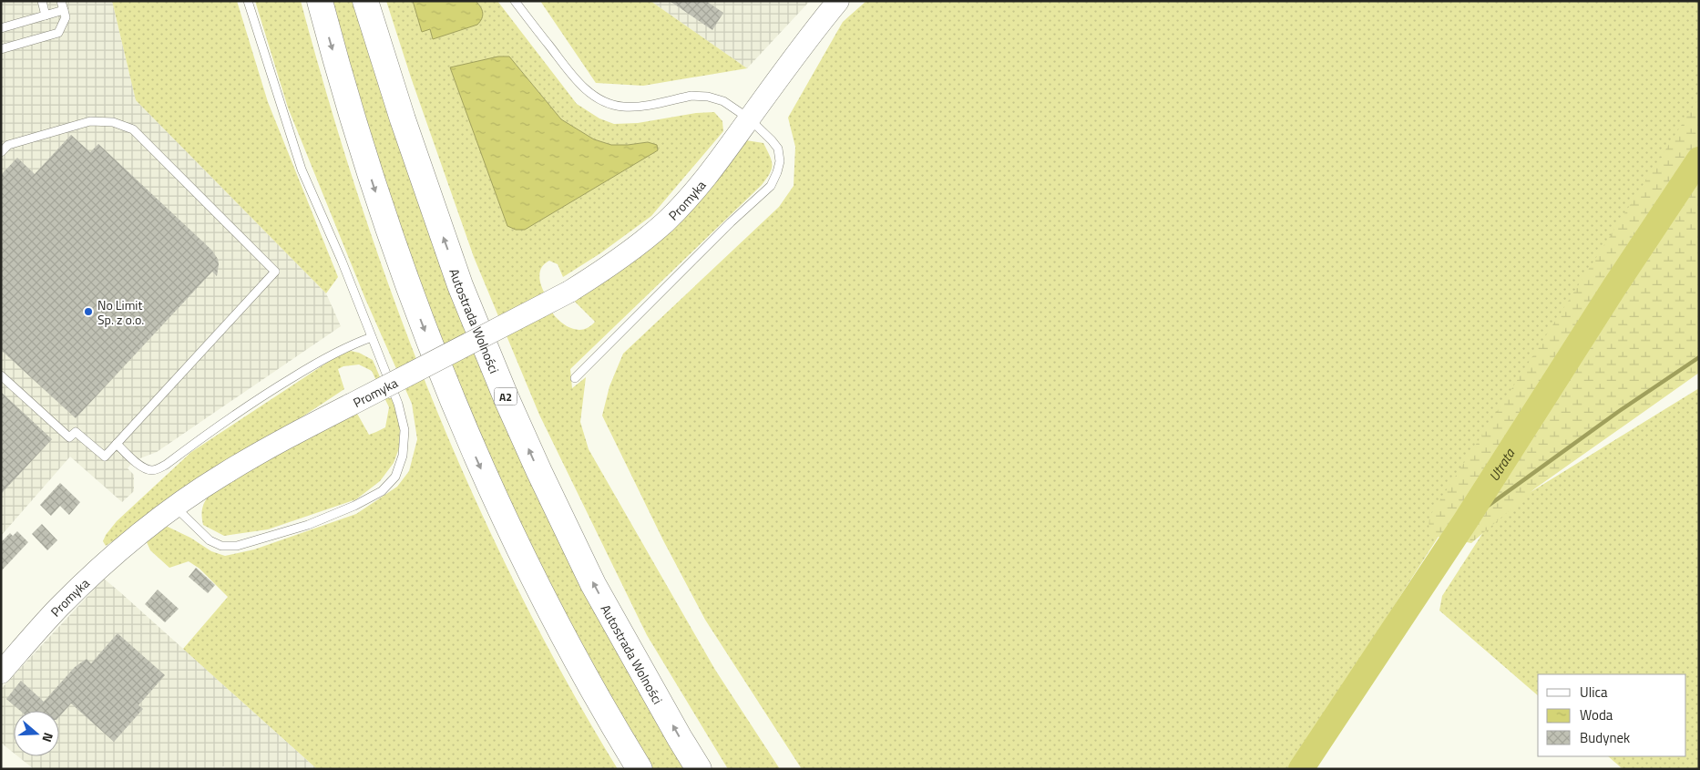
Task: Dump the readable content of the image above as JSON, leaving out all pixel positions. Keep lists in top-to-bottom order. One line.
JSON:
{"streets":{"highway":["Autostrada Wolności","A2"],"street":["Promyka"]},"water":["Utrata"],"places":["No Limit Sp. z o.o."],"legend":["Ulica","Woda","Budynek"],"north":"right"}
